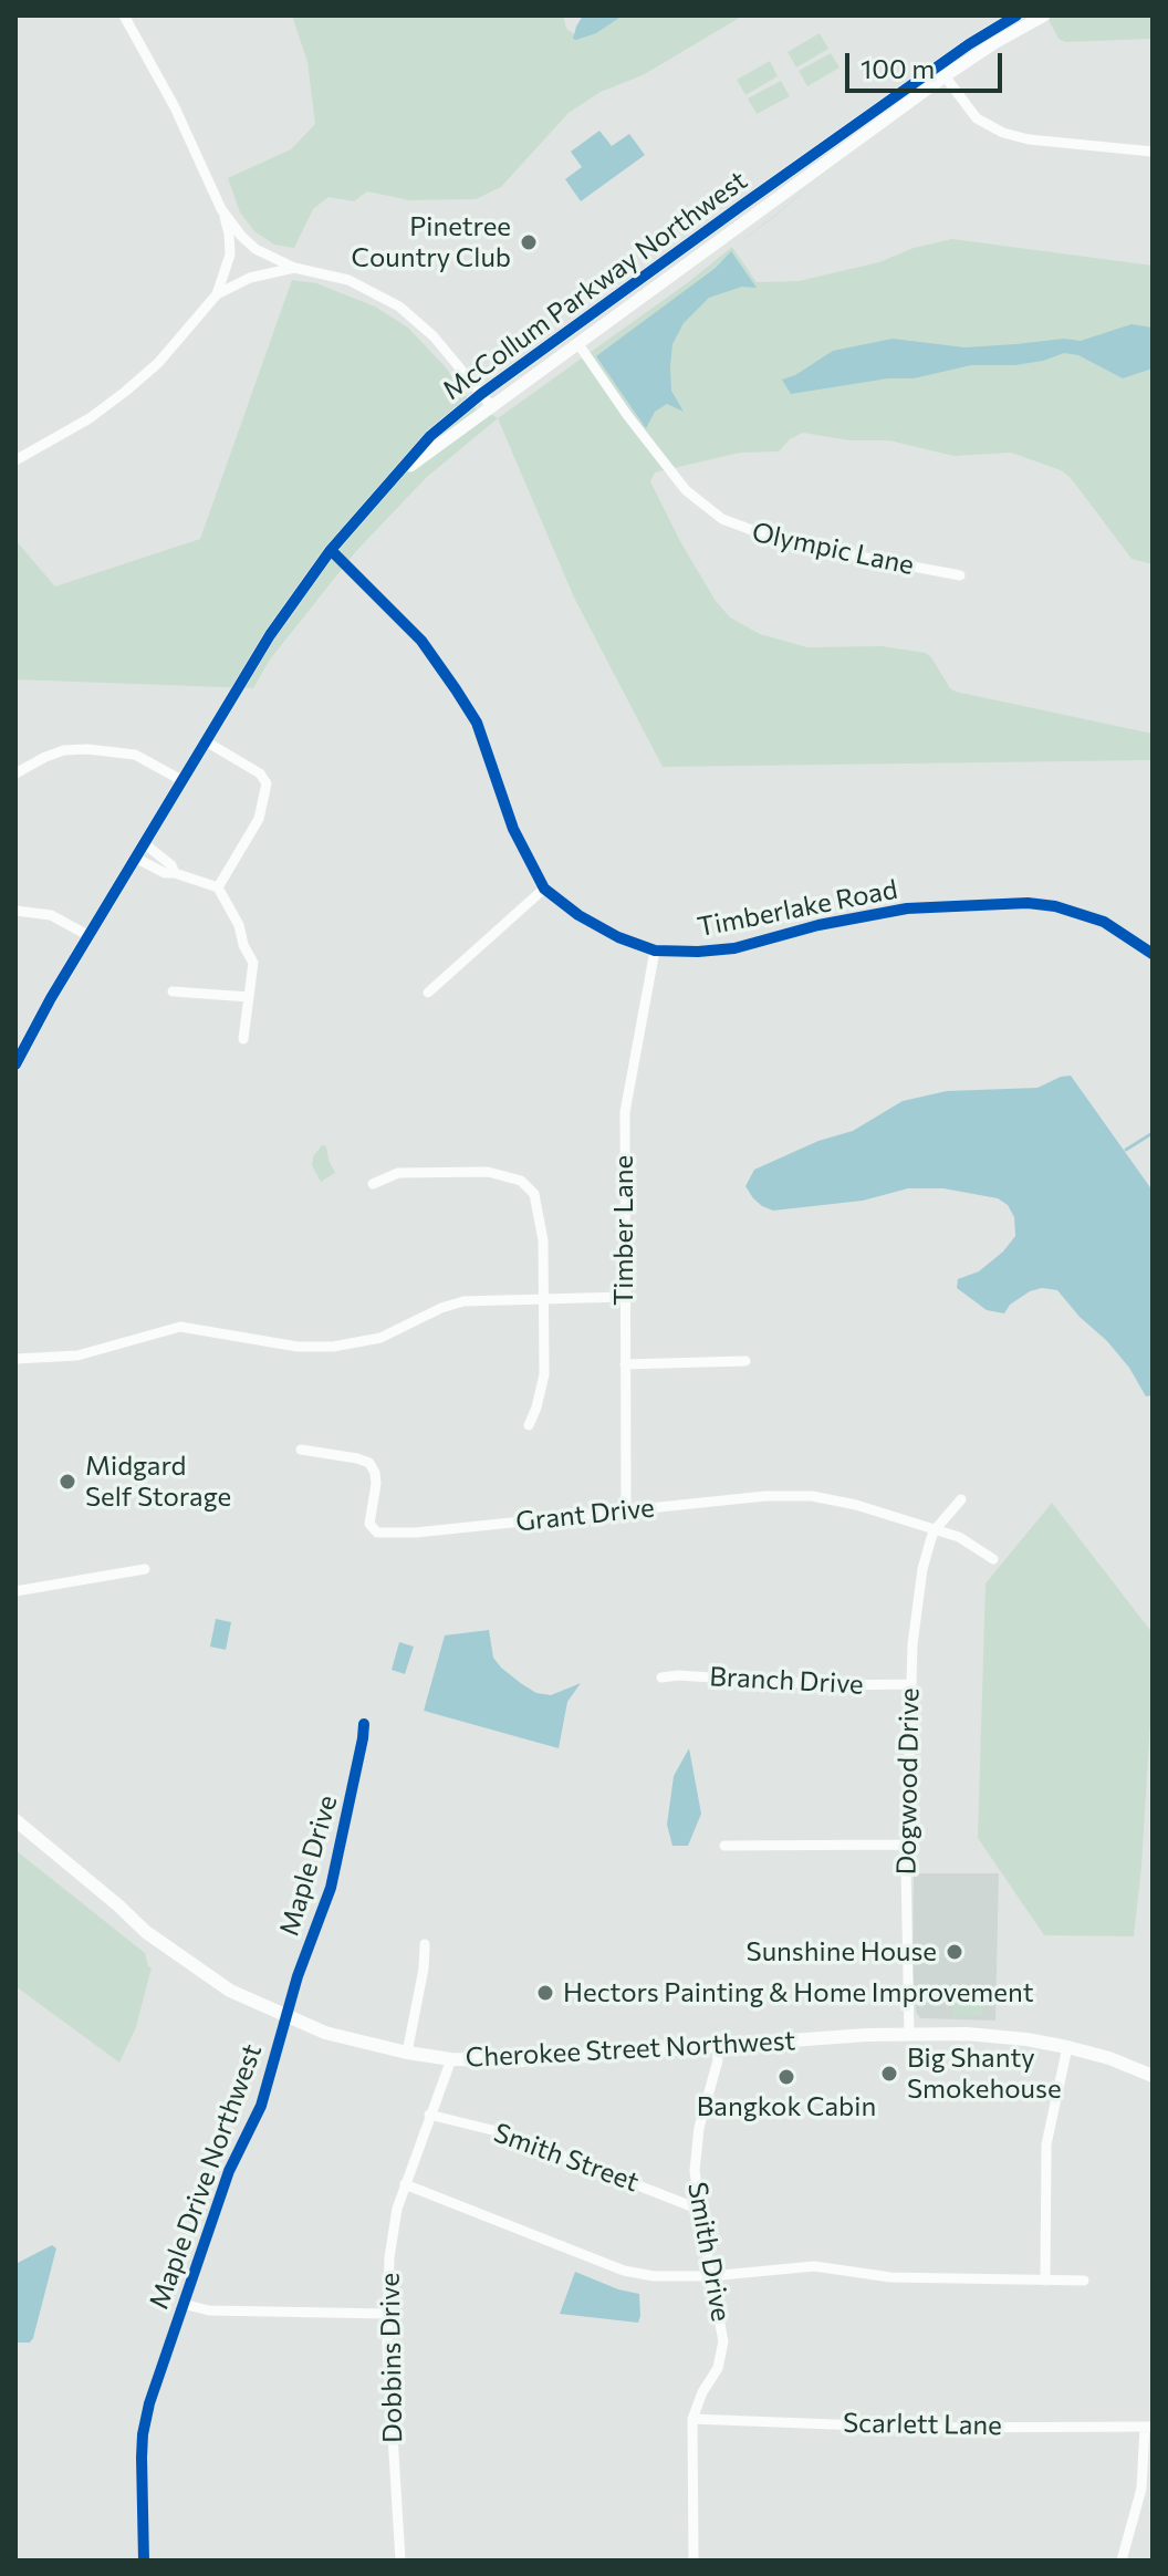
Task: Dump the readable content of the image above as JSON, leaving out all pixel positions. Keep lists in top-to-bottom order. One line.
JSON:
{"streets":{"main road":["Cherokee Street Northwest"],"street":["McCollum Parkway Northwest","Olympic Lane","Timberlake Road","Timber Lane","Grant Drive","Branch Drive","Dogwood Drive","Maple Drive","Smith Street","Maple Drive Northwest","Smith Drive","Dobbins Drive","Scarlett Lane"]},"crossings":[["McCollum Parkway Northwest","Olympic Lane"],["McCollum Parkway Northwest","Timberlake Road"],["Timberlake Road","Timber Lane"],["Timber Lane","Grant Drive"],["Grant Drive","Dogwood Drive"],["Branch Drive","Dogwood Drive"],["Dogwood Drive","Cherokee Street Northwest"],["Maple Drive","Cherokee Street Northwest"],["Maple Drive","Maple Drive Northwest"],["Cherokee Street Northwest","Maple Drive Northwest"],["Cherokee Street Northwest","Smith Drive"],["Cherokee Street Northwest","Dobbins Drive"],["Smith Street","Smith Drive"],["Smith Street","Dobbins Drive"],["Smith Drive","Scarlett Lane"]],"places":["Pinetree Country Club","Midgard Self Storage","Sunshine House","Hectors Painting & Home Improvement","Big Shanty Smokehouse","Bangkok Cabin"],"scale_bar":"100 m"}
